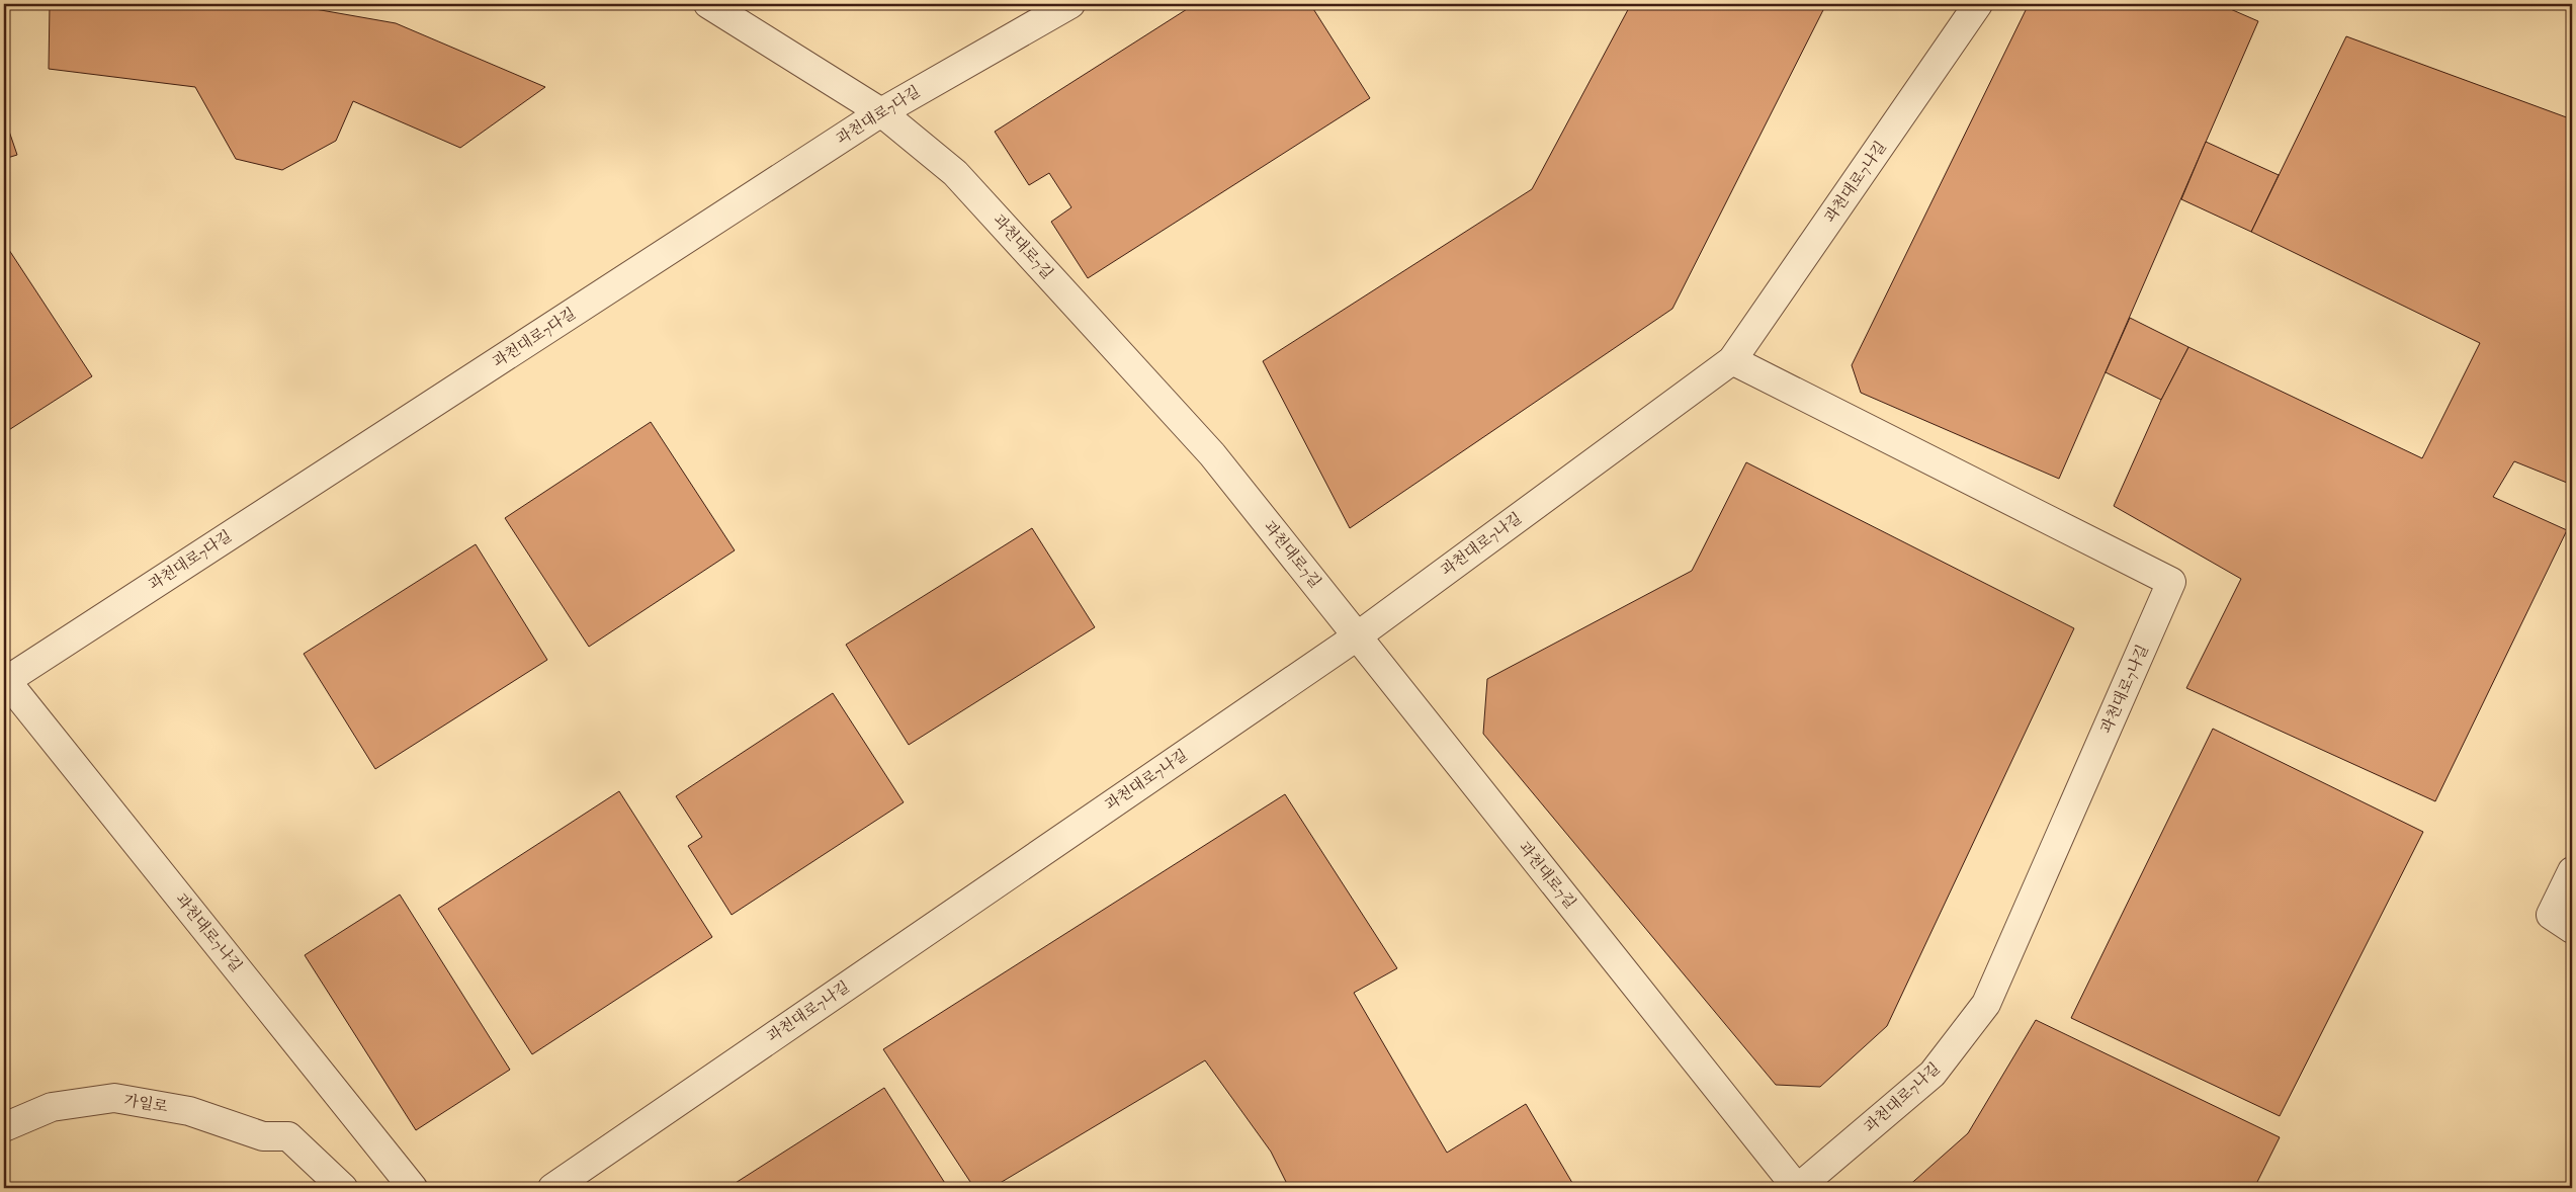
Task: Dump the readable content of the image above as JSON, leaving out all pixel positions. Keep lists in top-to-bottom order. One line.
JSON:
{"streets":{"street":["과천대로7다길","과천대로7나길","과천대로7길","가일로"]},"crossings":[["과천대로7다길","과천대로7나길"],["과천대로7다길","과천대로7길"],["과천대로7나길","과천대로7길"]]}
